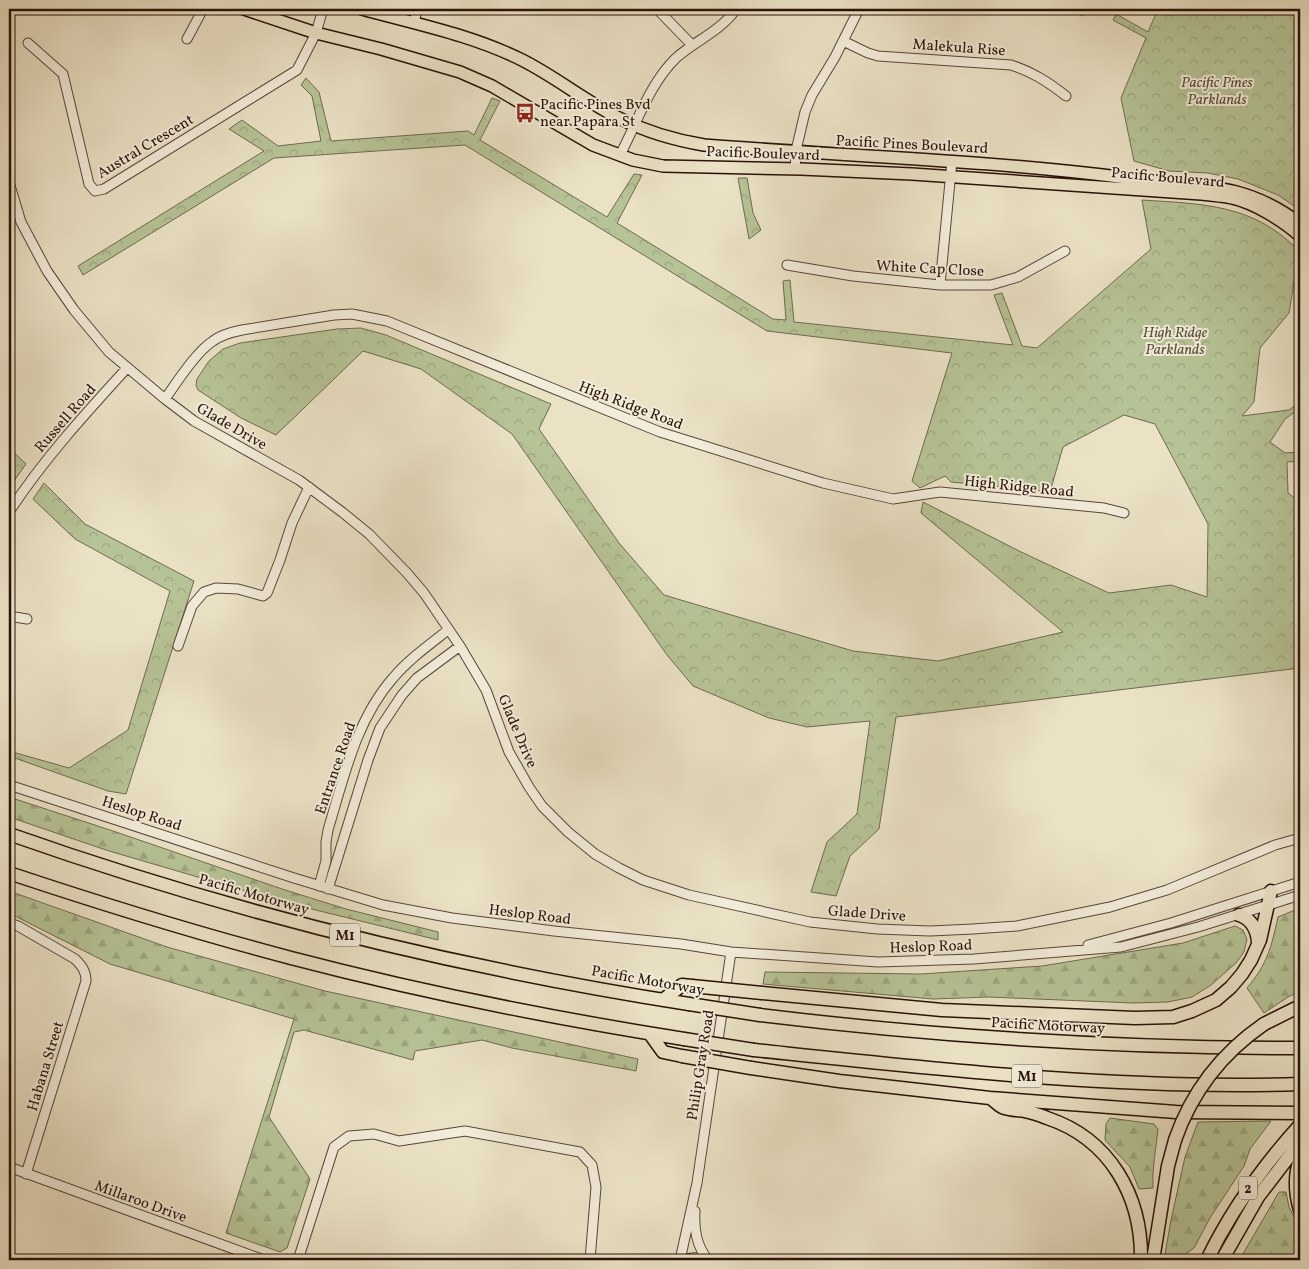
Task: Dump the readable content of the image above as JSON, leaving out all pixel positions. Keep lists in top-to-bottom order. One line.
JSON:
{"streets":{"highway":["Pacific Motorway","M1","2"],"main road":["Pacific Pines Boulevard","Pacific Boulevard"],"street":["Malekula Rise","Austral Crescent","White Cap Close","High Ridge Road","Russell Road","Glade Drive","Entrance Road","Heslop Road","Philip Gray Road","Habana Street","Millaroo Drive"]},"crossings":[["Austral Crescent","Pacific Boulevard"],["High Ridge Road","Glade Drive"],["Russell Road","Glade Drive"],["Glade Drive","Entrance Road"],["Entrance Road","Heslop Road"],["Heslop Road","Philip Gray Road"],["Habana Street","Millaroo Drive"]],"parks":["Pacific Pines Parklands","High Ridge Parklands"],"places":{"bus stop":["Pacific Pines Bvd near Papara St"]}}
